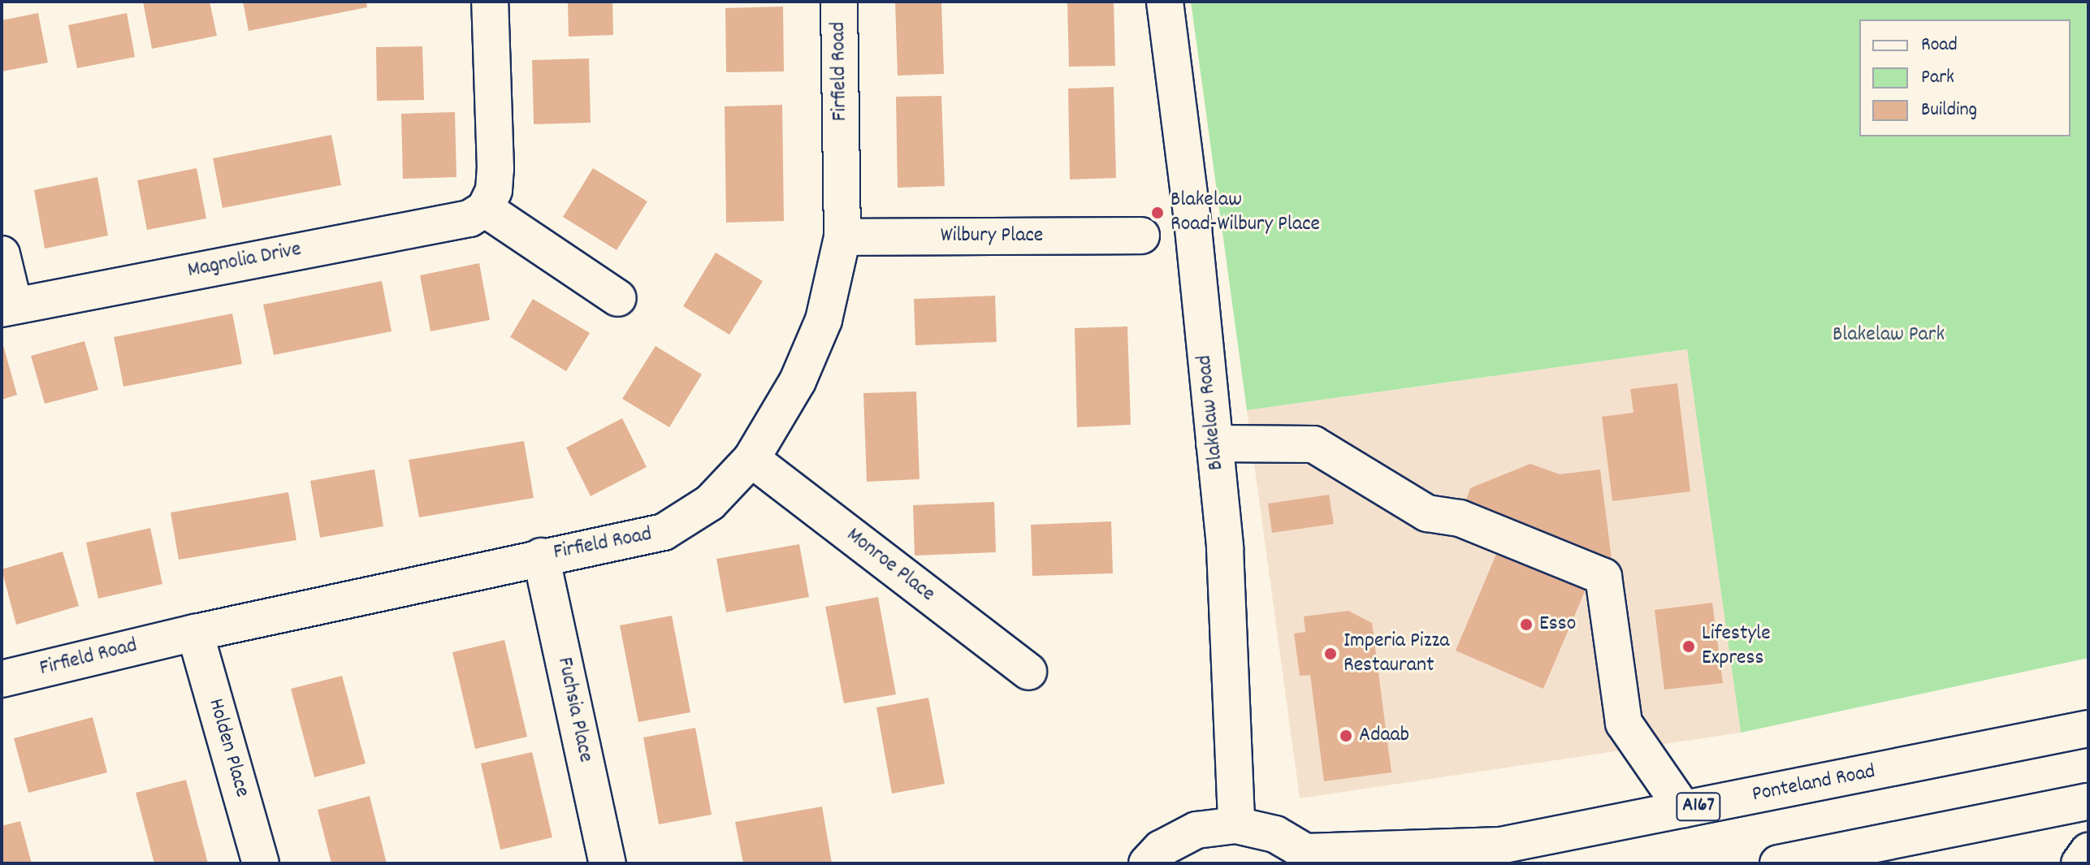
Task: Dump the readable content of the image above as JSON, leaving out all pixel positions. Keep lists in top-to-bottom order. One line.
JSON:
{"streets":{"main road":["Firfield Road","Wilbury Place","Magnolia Drive","Blakelaw Road","Monroe Place","Fuchsia Place","Holden Place","Ponteland Road","A167"]},"crossings":[["Firfield Road","Wilbury Place"],["Firfield Road","Monroe Place"],["Firfield Road","Fuchsia Place"],["Firfield Road","Holden Place"],["Blakelaw Road","Ponteland Road"]],"parks":["Blakelaw Park"],"places":["Blakelaw Road-Wilbury Place","Esso","Lifestyle Express","Imperia Pizza Restaurant","Adaab"],"legend":["Road","Park","Building"]}
